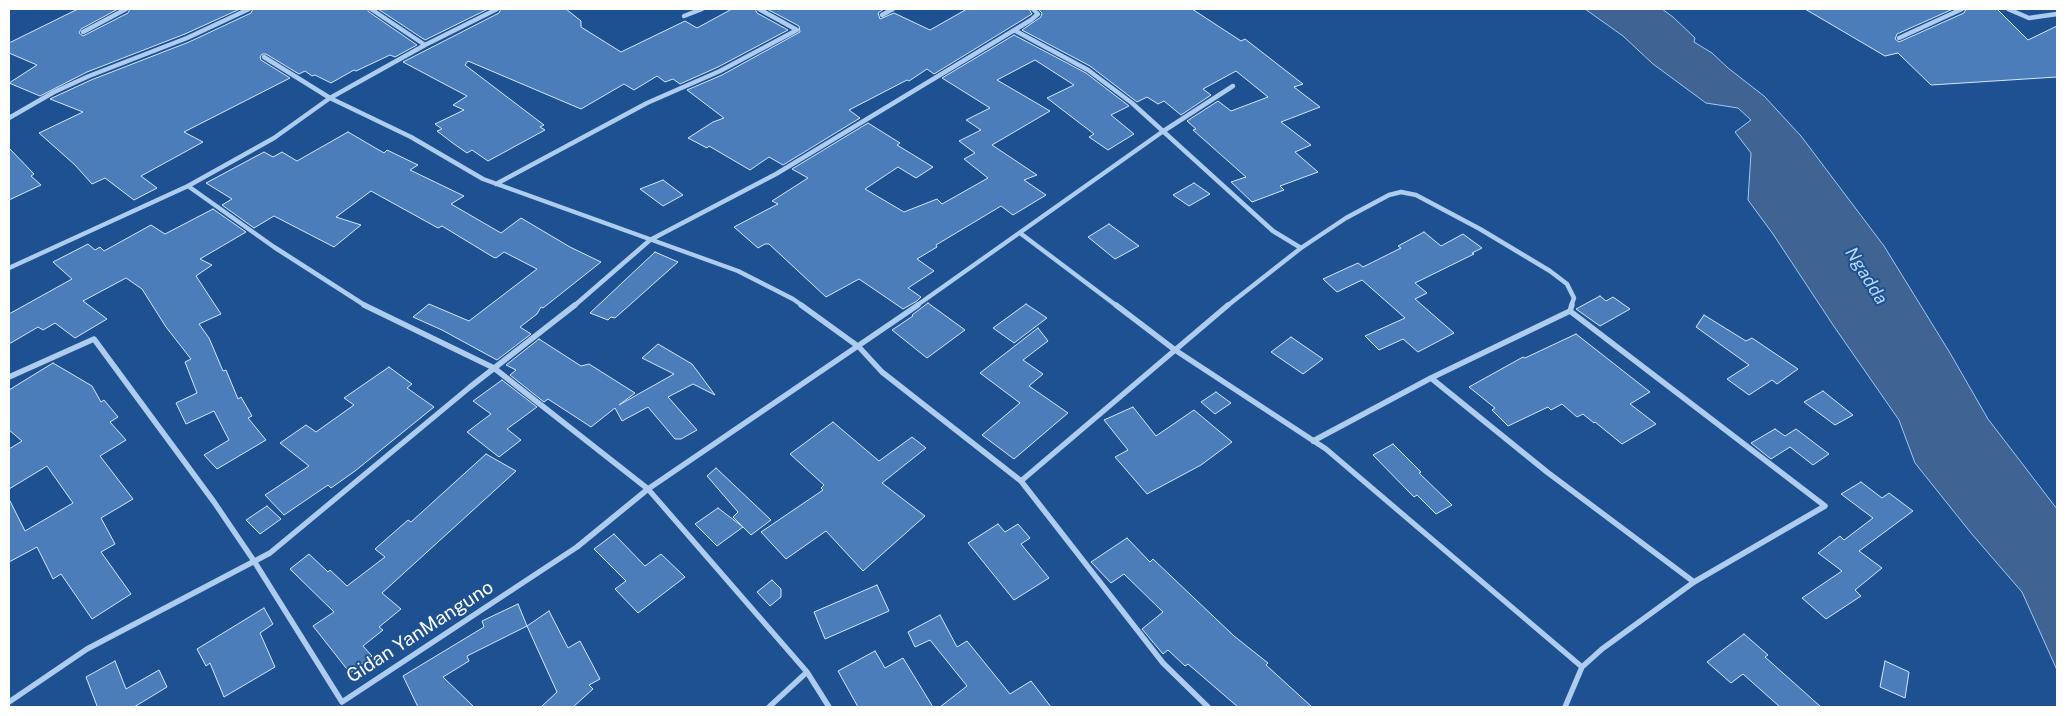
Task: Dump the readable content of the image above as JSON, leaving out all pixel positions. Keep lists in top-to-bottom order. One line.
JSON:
{"streets":{"street":["Gidan YanManguno"]},"water":["Ngadda"]}
